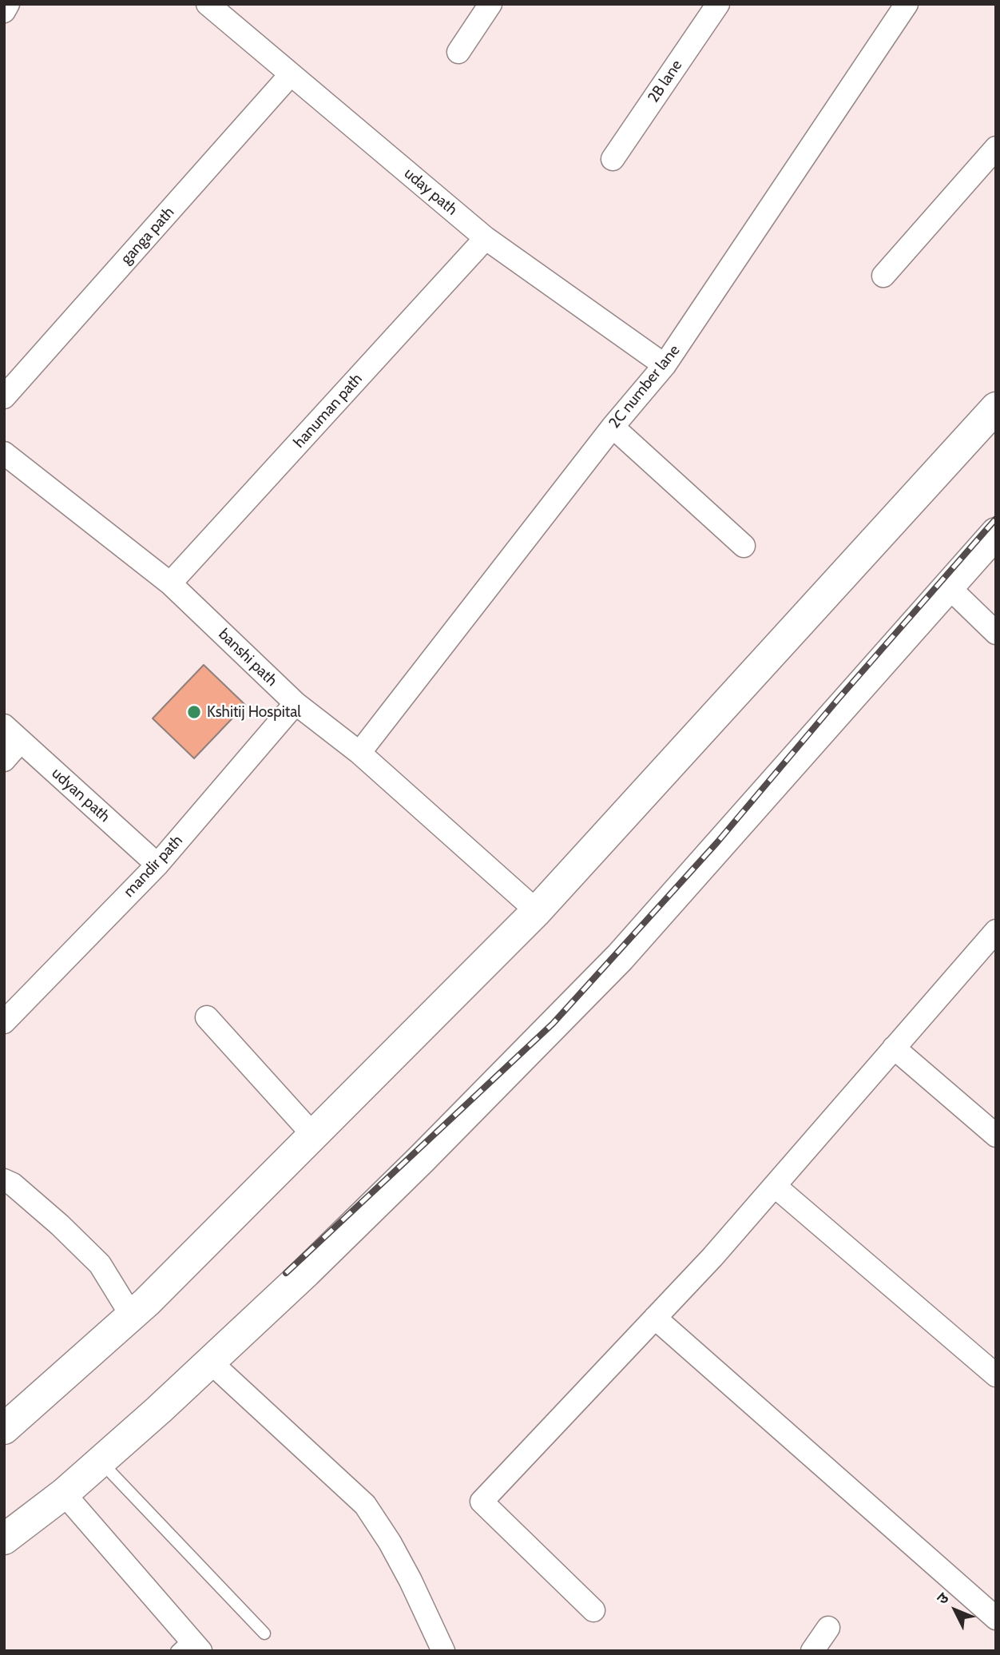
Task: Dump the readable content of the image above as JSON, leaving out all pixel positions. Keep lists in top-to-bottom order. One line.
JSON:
{"streets":{"street":["2B lane","uday path","ganga path","2C number lane","hanuman path","banshi path","udyan path","mandir path"]},"crossings":[["uday path","ganga path"],["uday path","2C number lane"],["uday path","hanuman path"],["2C number lane","banshi path"],["hanuman path","banshi path"],["banshi path","mandir path"],["udyan path","mandir path"]],"places":["Kshitij Hospital"],"north":"top left"}
